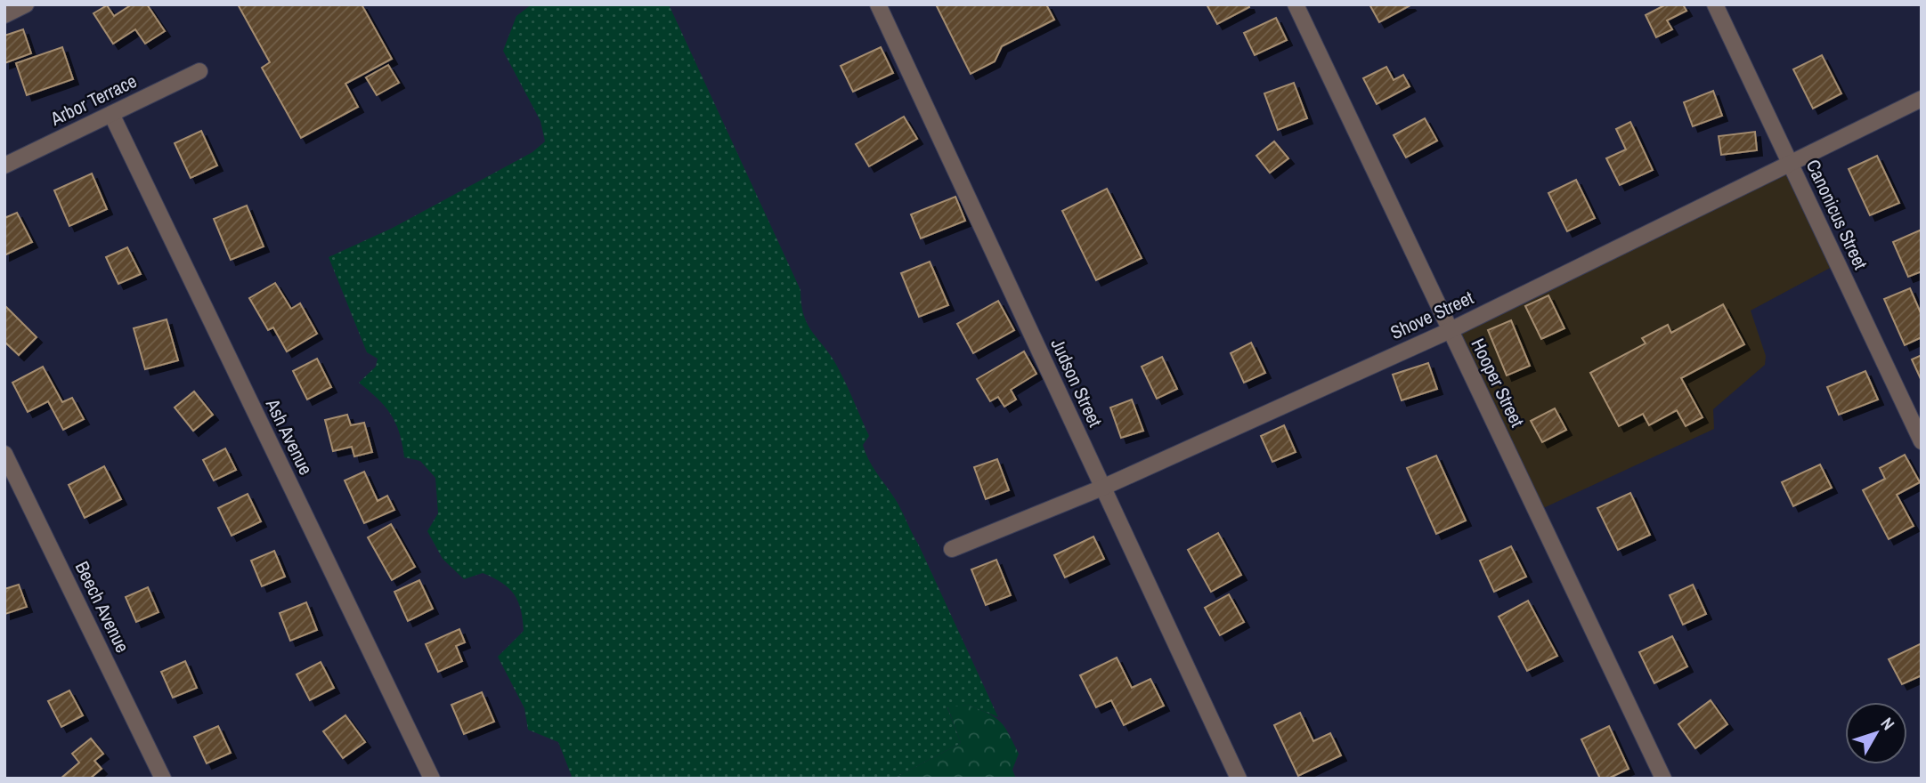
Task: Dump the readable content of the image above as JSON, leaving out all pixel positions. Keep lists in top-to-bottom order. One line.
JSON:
{"streets":{"street":["Arbor Terrace","Canonicus Street","Shove Street","Judson Street","Hooper Street","Ash Avenue","Beech Avenue"]},"crossings":[["Arbor Terrace","Ash Avenue"],["Canonicus Street","Shove Street"],["Shove Street","Judson Street"],["Shove Street","Hooper Street"]],"north":"top right"}
